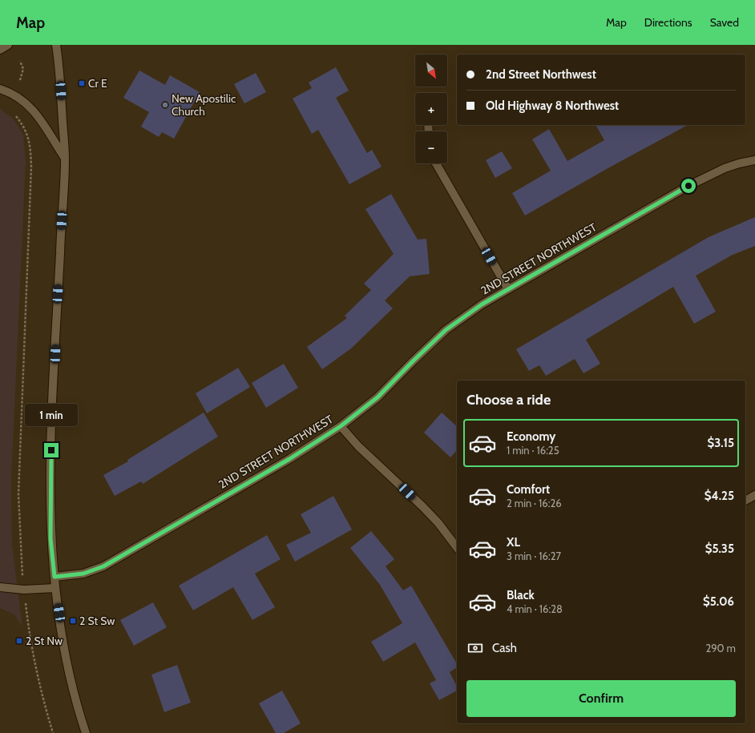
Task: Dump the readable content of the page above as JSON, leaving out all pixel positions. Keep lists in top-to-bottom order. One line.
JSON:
{"streets":{"street":["2ND STREET NORTHWEST"]},"places":{"transit":["Cr E","2 St Sw","2 St Nw"],"other":["New Apostilic Church"]},"north":"bottom right","page":{"header":"Map","nav":["Map","Directions","Saved"],"map_buttons":["+","−"],"banner":["2nd Street Northwest","Old Highway 8 Northwest"],"heading":"Choose a ride","bubble":"1 min","list":[{"name":"Economy","note":"1 min · 16:25","value":"$3.15"},{"name":"Comfort","note":"2 min · 16:26","value":"$4.25"},{"name":"XL","note":"3 min · 16:27","value":"$5.35"},{"name":"Black","note":"4 min · 16:28","value":"$5.06"}],"pay":["Cash","290 m"],"buttons":"Confirm"}}
